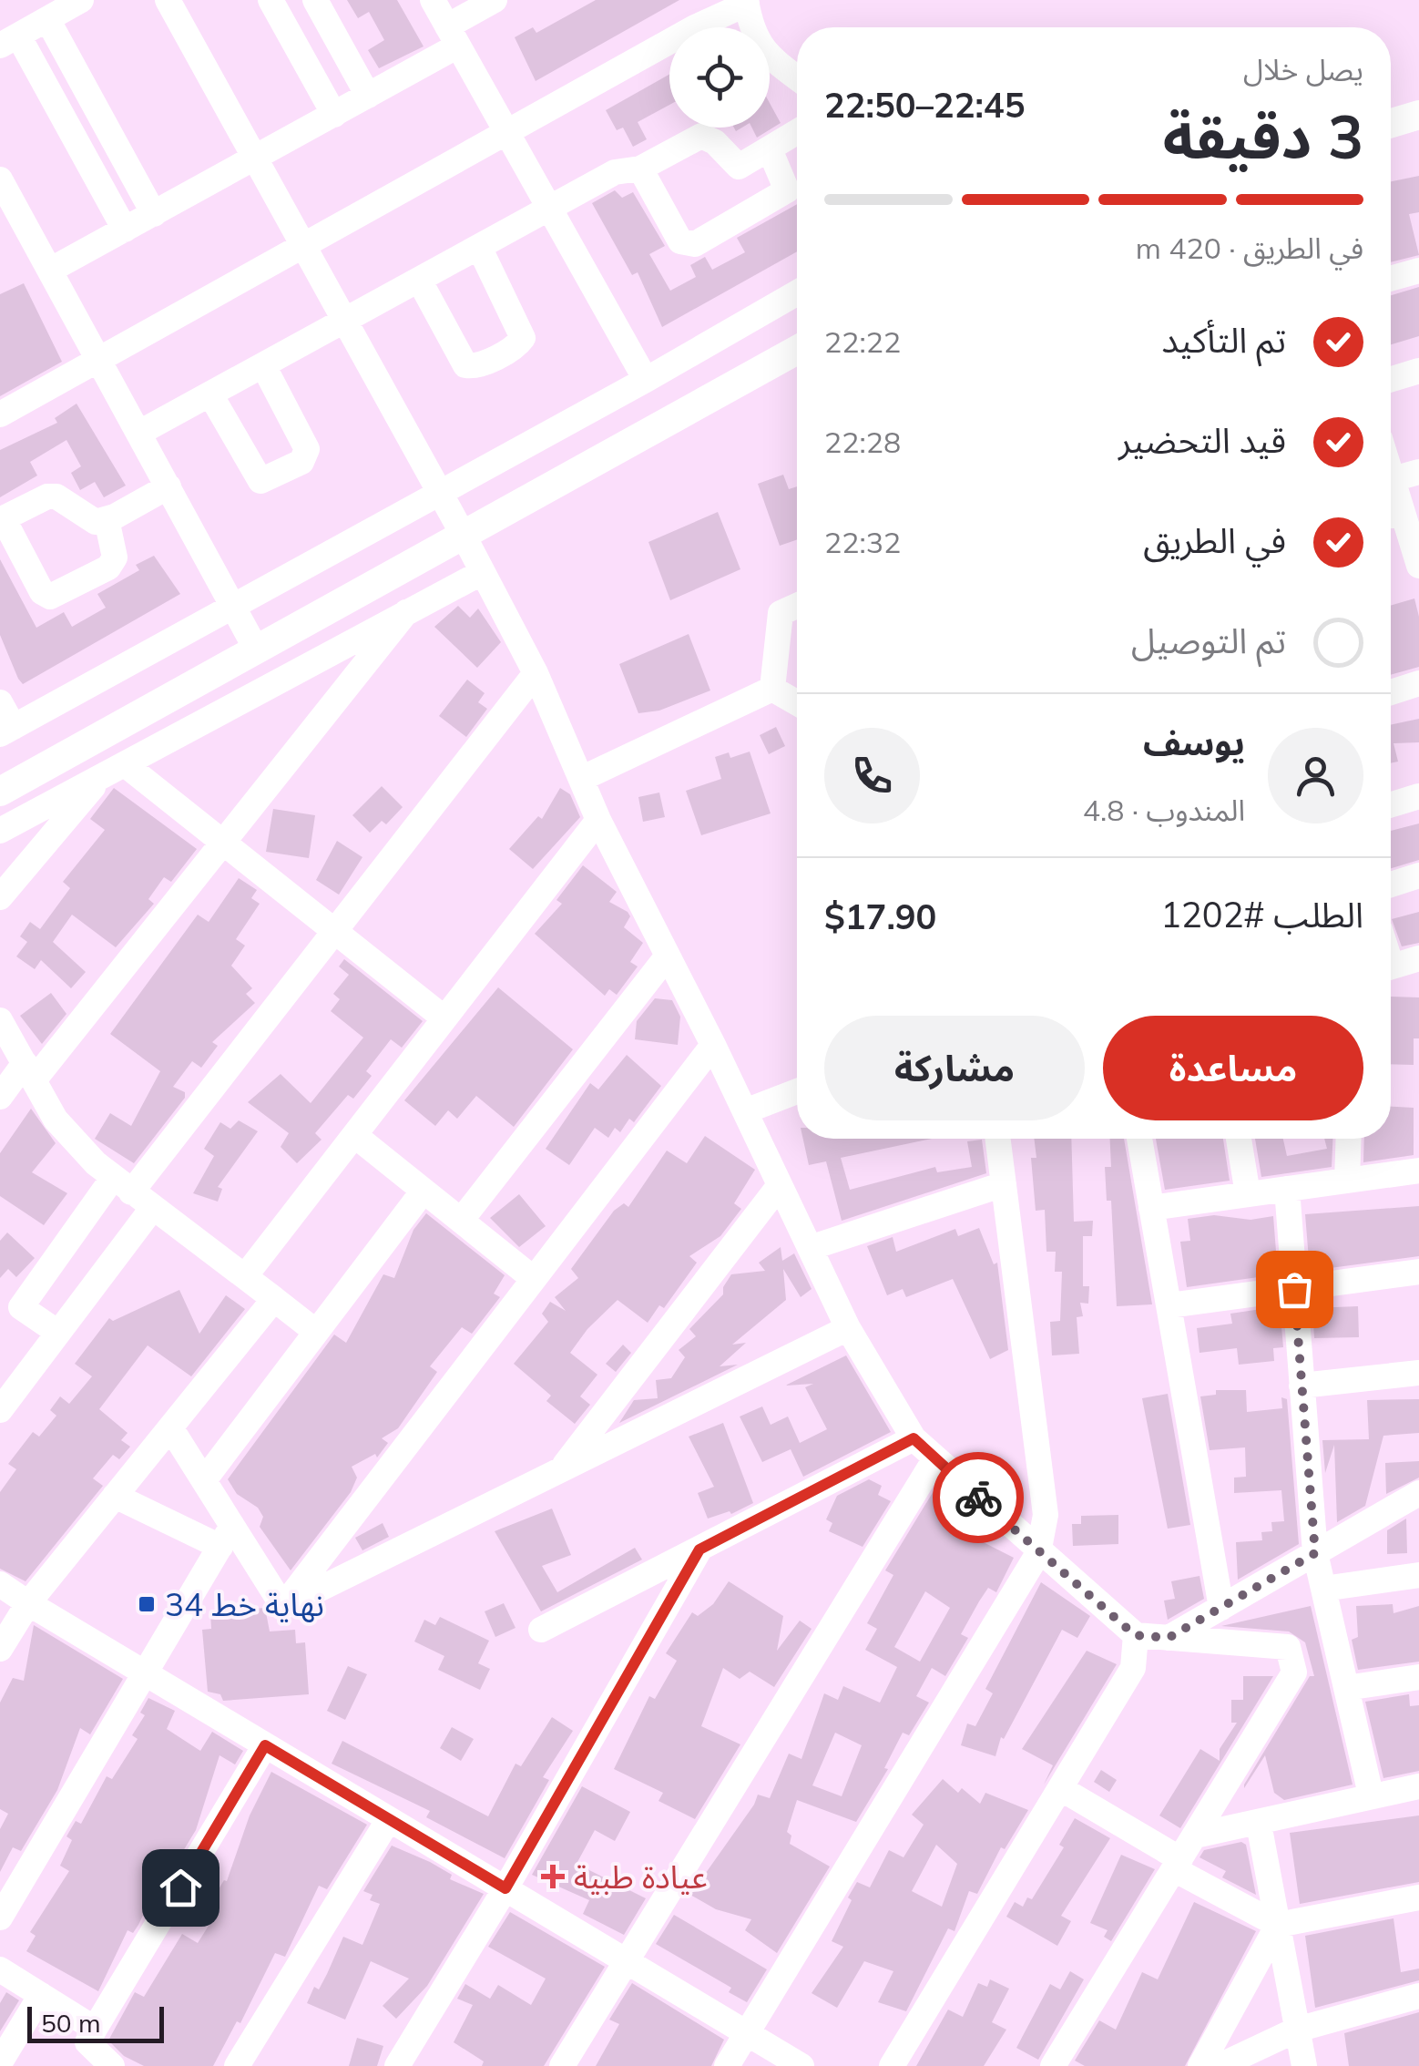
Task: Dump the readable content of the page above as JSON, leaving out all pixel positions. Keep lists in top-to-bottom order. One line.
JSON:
{"places":{"transit":["نهاية خط 34"],"health":["عيادة طبية"]},"scale_bar":"50 m","page":{"heading":["3 دقيقة","يصل خلال","22:45–22:50"],"panel":["يوسف","المندوب · 4.8","الطلب #1202","$17.90"],"bar":"في الطريق · 420 m","list":[["تم التأكيد","22:22"],["قيد التحضير","22:28"],["في الطريق","22:32"],"تم التوصيل"],"buttons":["مساعدة","مشاركة"],"scale":"50 m"}}
